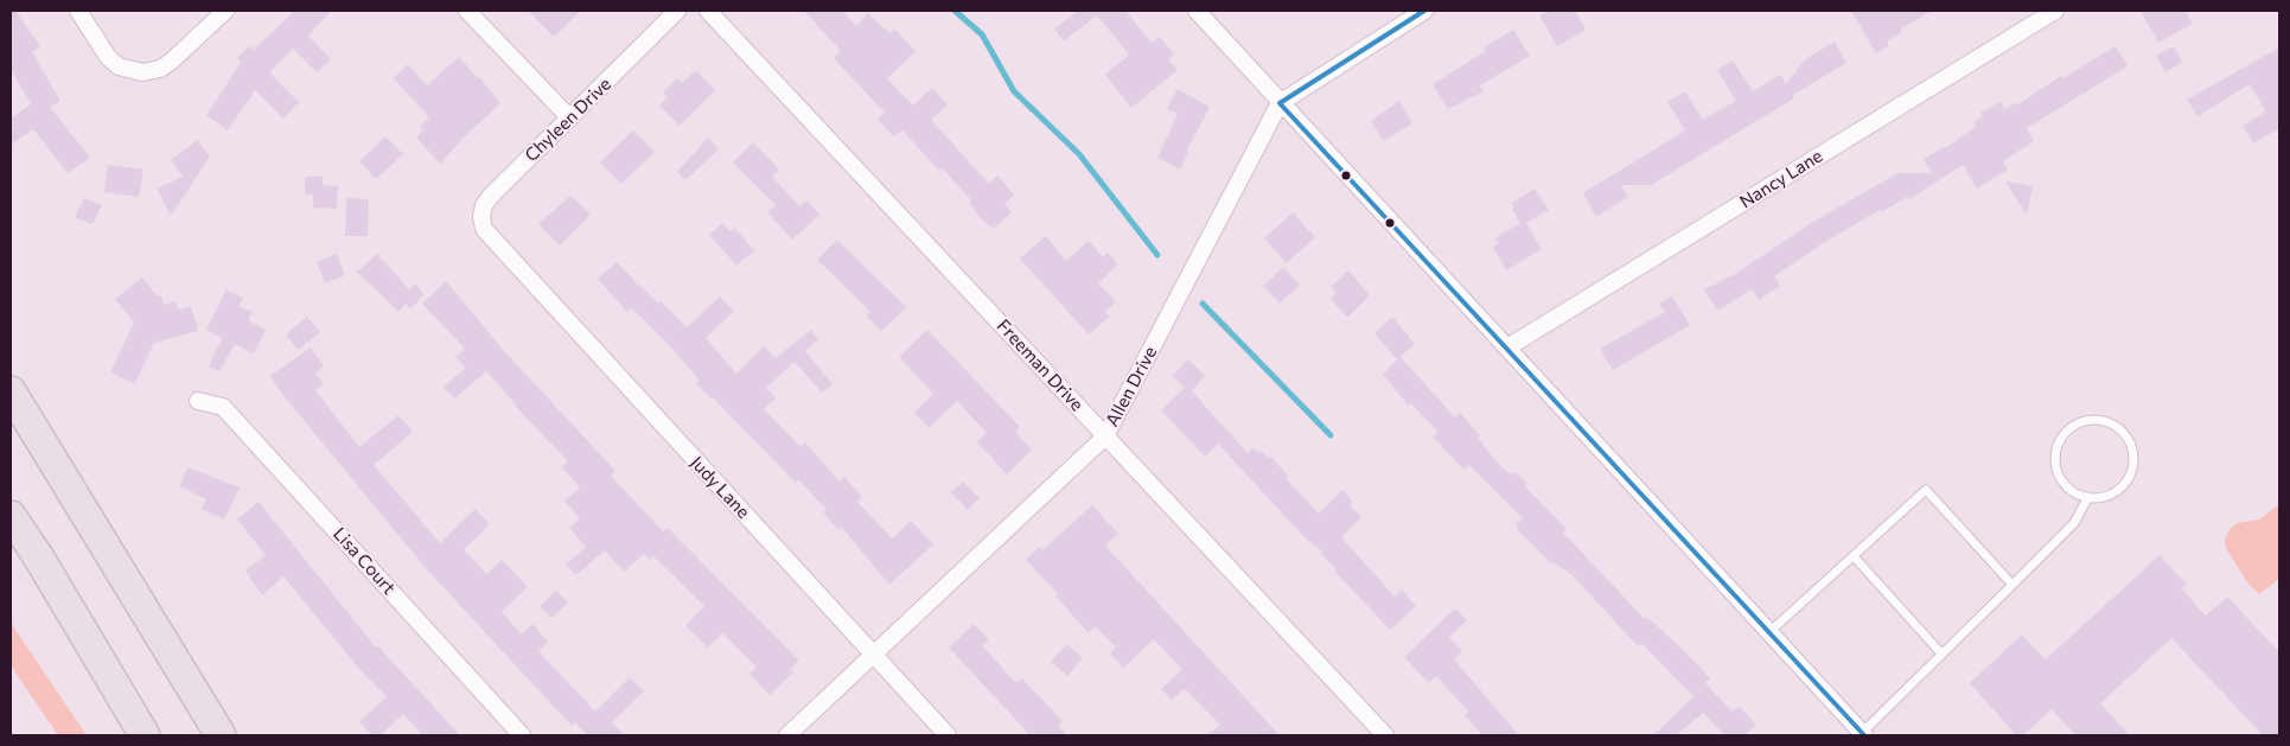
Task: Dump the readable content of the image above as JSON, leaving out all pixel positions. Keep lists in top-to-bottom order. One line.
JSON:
{"streets":{"street":["Chyleen Drive","Nancy Lane","Freeman Drive","Allen Drive","Judy Lane","Lisa Court"]},"crossings":[["Chyleen Drive","Judy Lane"],["Freeman Drive","Allen Drive"],["Allen Drive","Judy Lane"]]}
